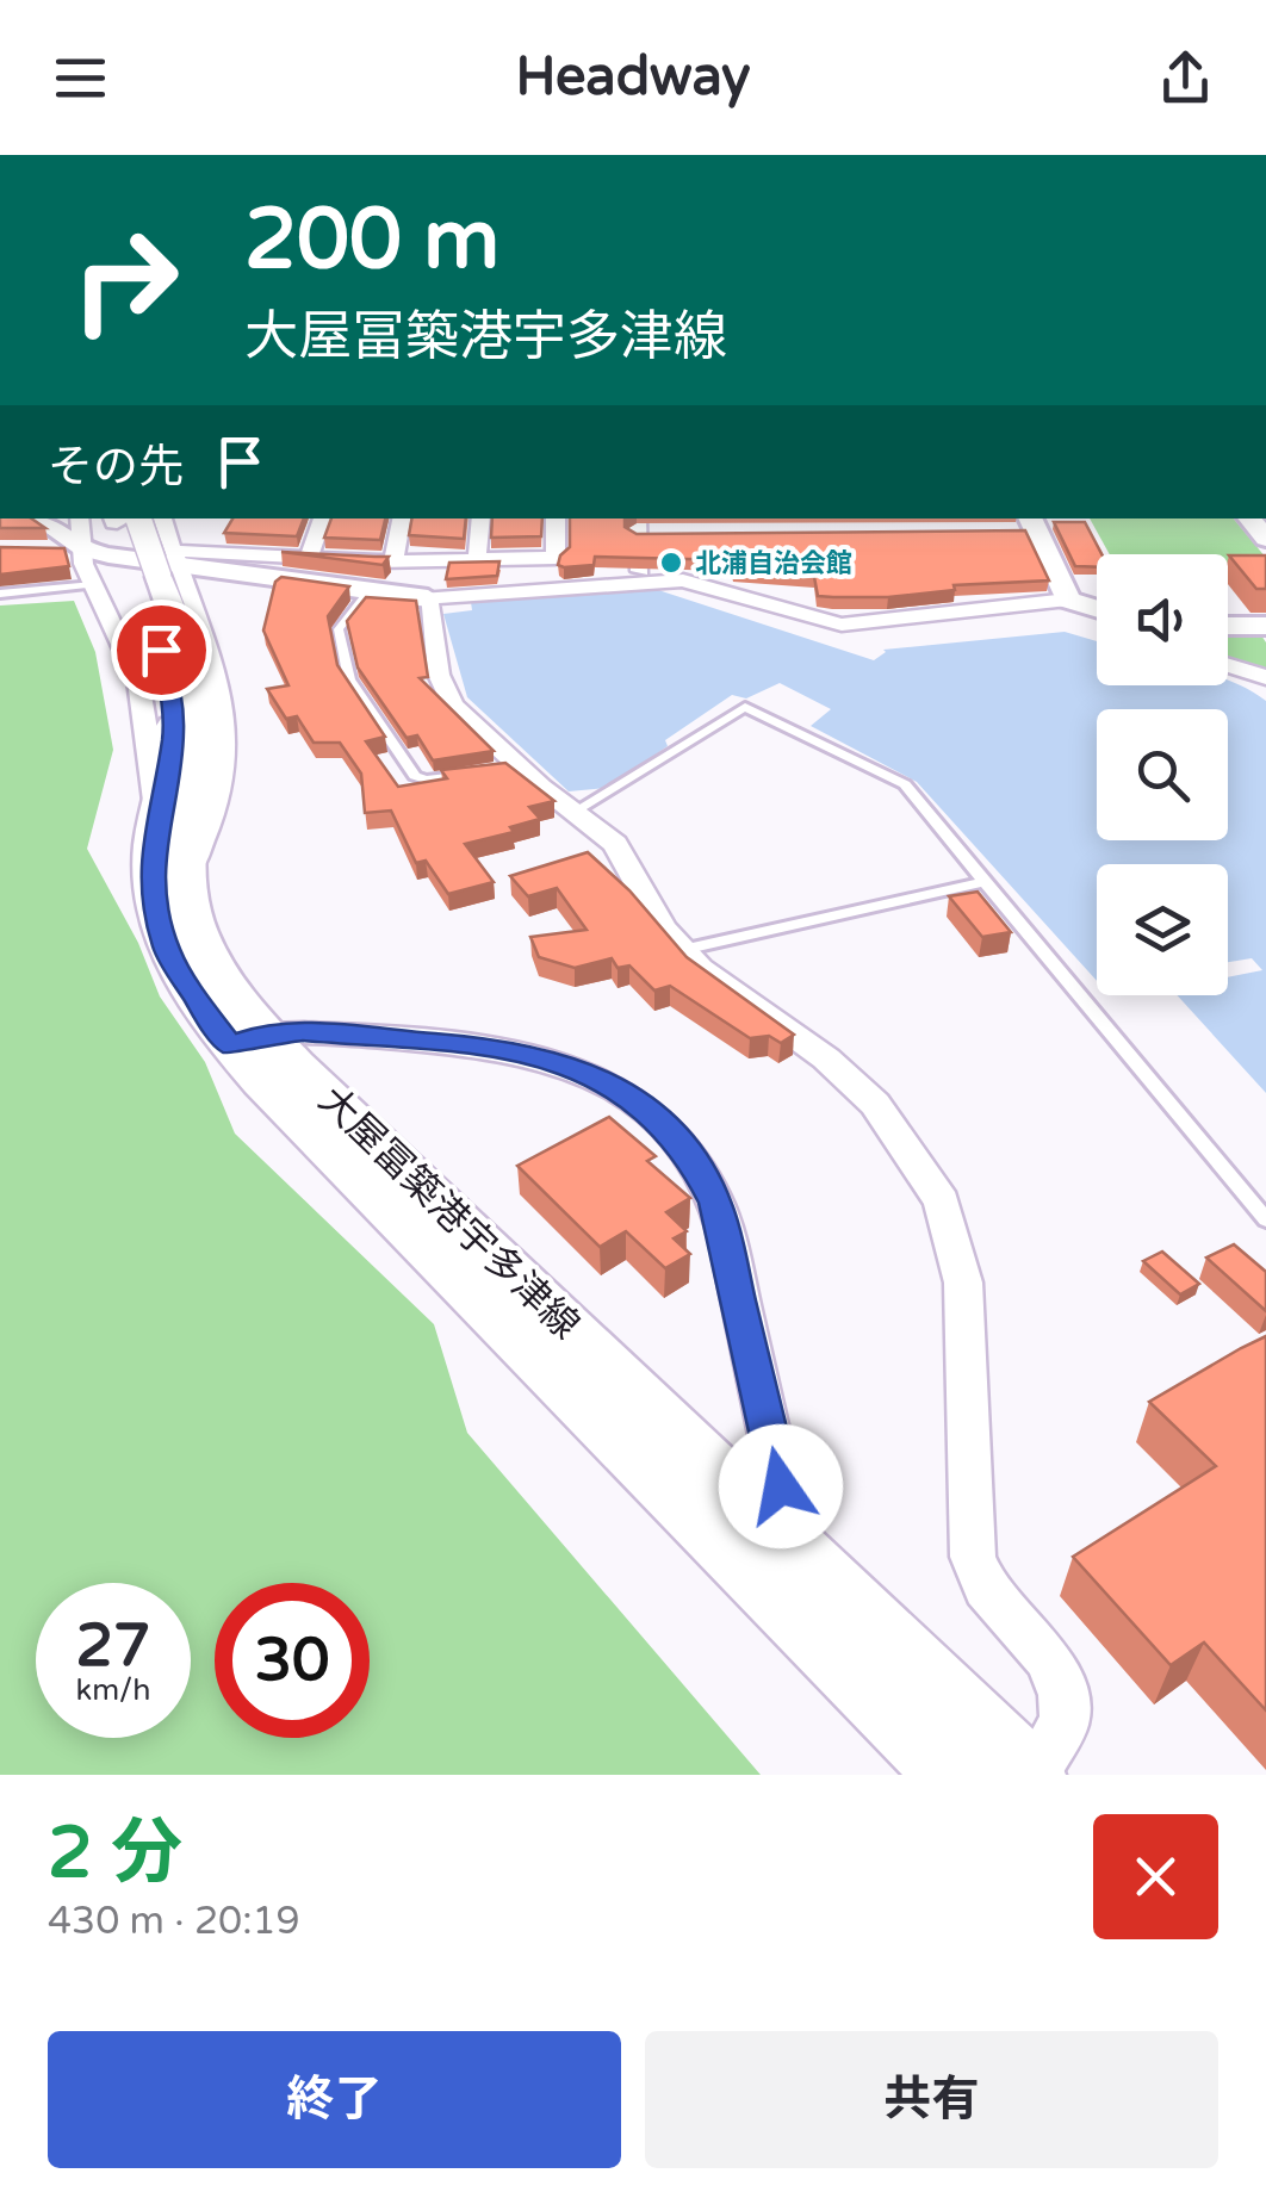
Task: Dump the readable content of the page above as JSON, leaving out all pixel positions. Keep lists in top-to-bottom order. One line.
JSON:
{"streets":{"main road":["大屋冨築港宇多津線"]},"places":["北浦自治会館"],"page":{"header":"Headway","turn":["200 m","大屋冨築港宇多津線"],"then":"その先","speed":"27 km/h","limit":"30","heading":["2 分","430 m · 20:19"],"buttons":["終了","共有"]}}
